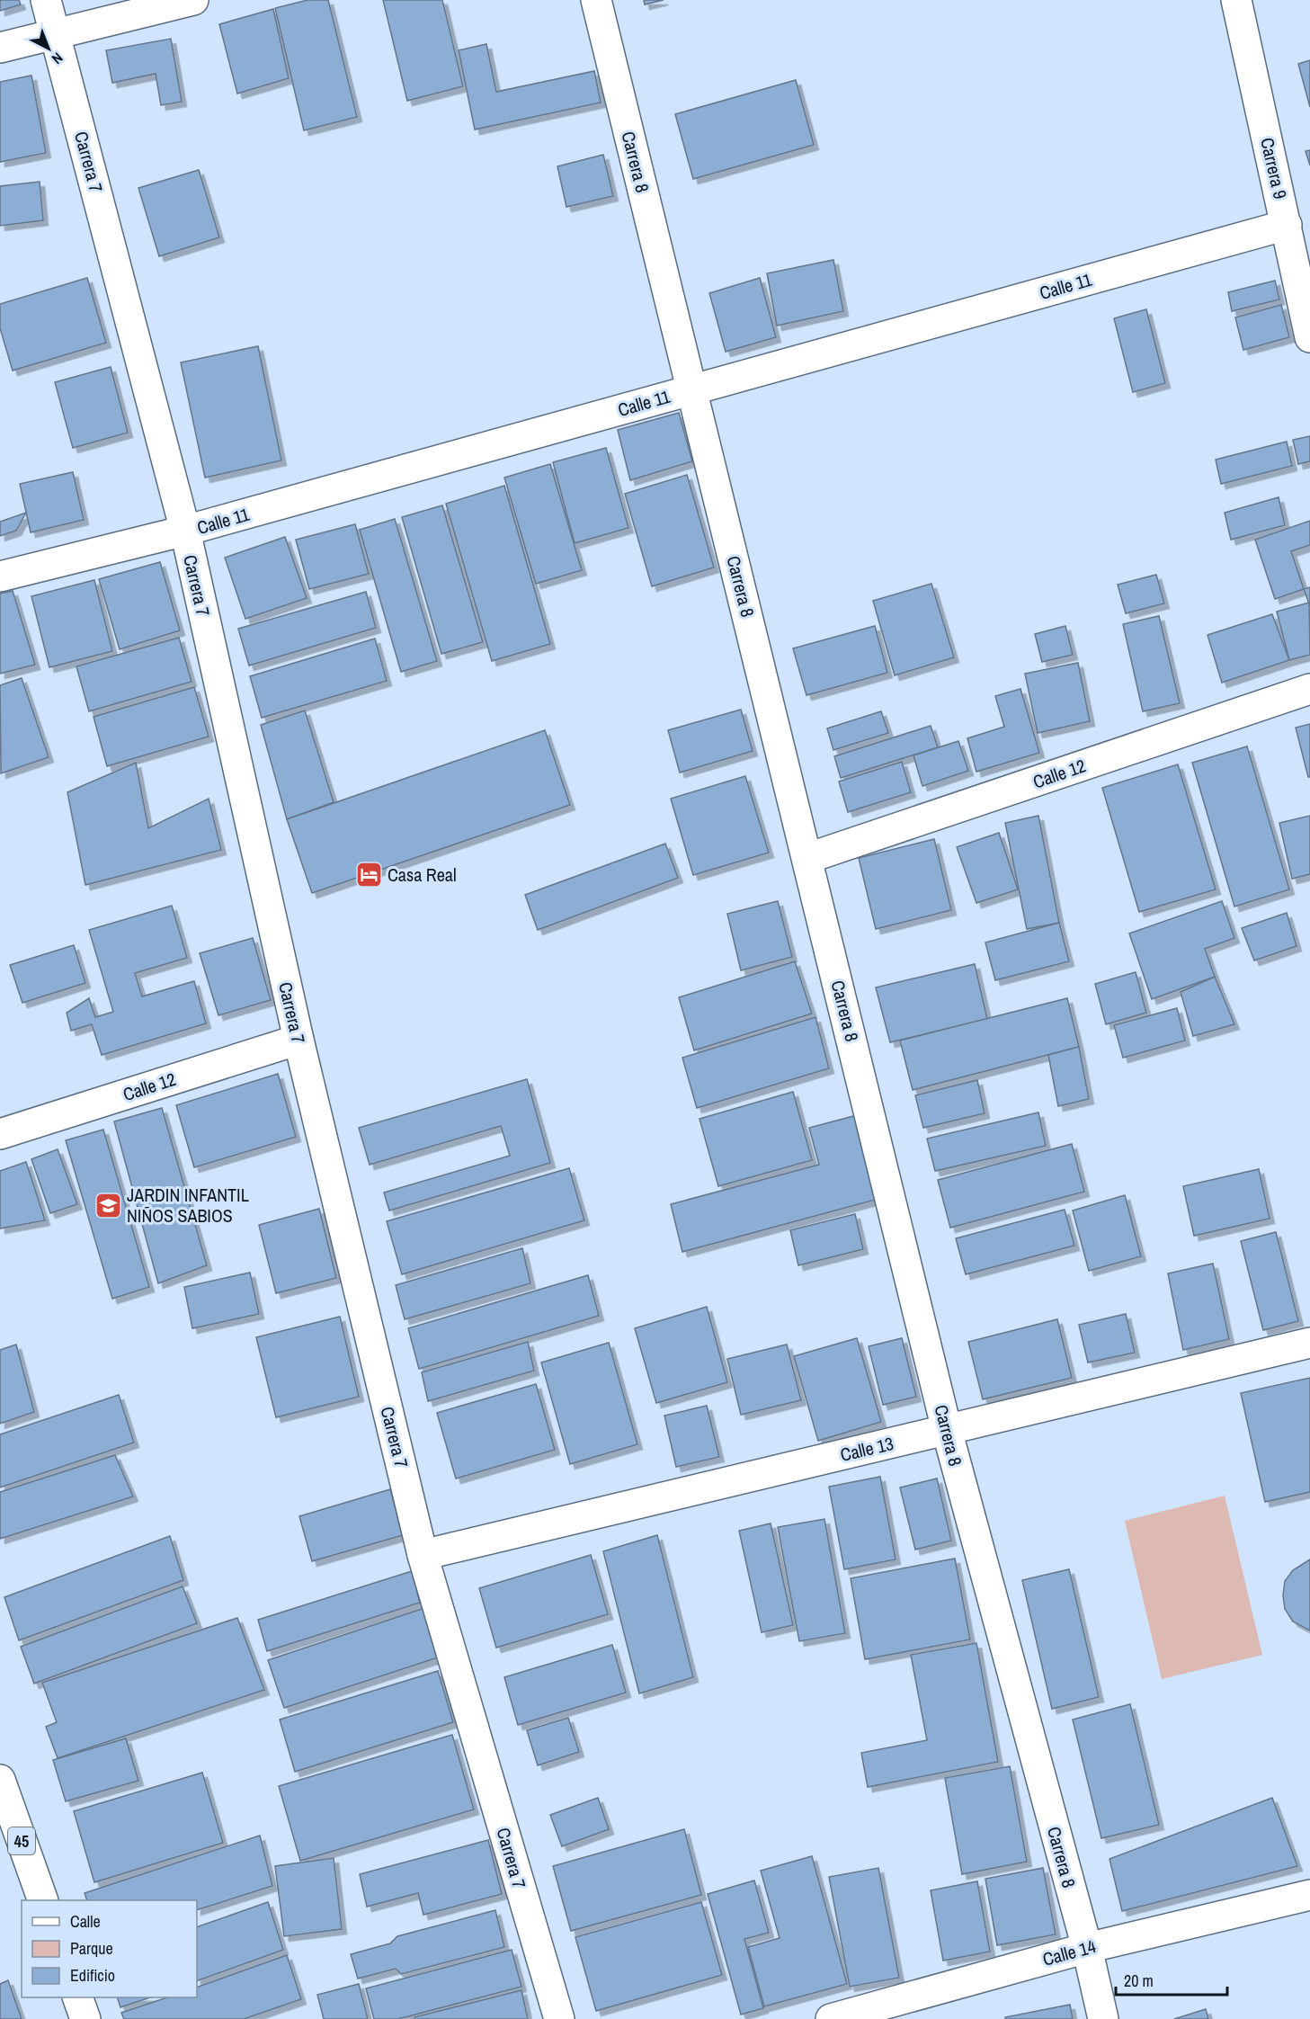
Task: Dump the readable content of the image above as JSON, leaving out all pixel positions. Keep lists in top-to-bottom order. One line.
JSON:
{"streets":{"street":["Carrera 7","Carrera 8","Carrera 9","Calle 11","Calle 12","Calle 13","45","Calle 14"]},"crossings":[["Carrera 7","Calle 11"],["Carrera 7","Calle 12"],["Carrera 7","Calle 13"],["Carrera 8","Calle 11"],["Carrera 8","Calle 12"],["Carrera 8","Calle 13"],["Carrera 8","Calle 14"],["Carrera 9","Calle 11"]],"places":{"hotel":["Casa Real"],"school or university":["JARDIN INFANTIL NIÑOS SABIOS"]},"legend":["Calle","Parque","Edificio"],"scale_bar":"20 m","north":"bottom right"}
